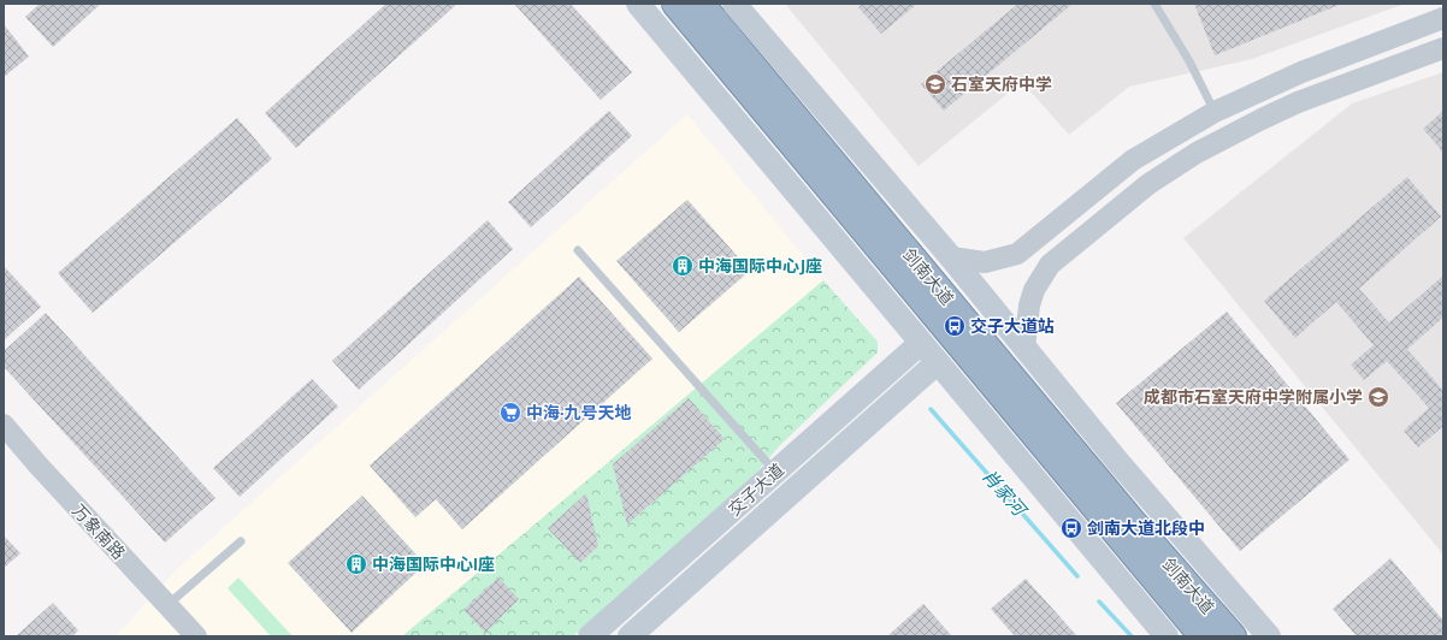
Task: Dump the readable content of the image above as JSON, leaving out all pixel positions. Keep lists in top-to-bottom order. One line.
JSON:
{"streets":{"highway":["剑南大道"],"main road":["交子大道"],"street":["万象南路"]},"water":["肖家河"],"places":{"school or university":["石室天府中学","成都市石室天府中学附属小学"],"building":["中海国际中心J座","中海国际中心I座"],"bus stop":["交子大道站","剑南大道北段中"],"supermarket":["中海·九号天地"]}}
